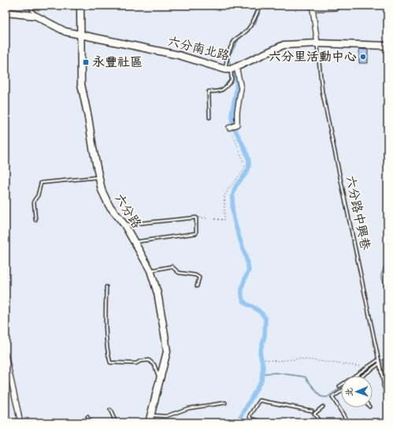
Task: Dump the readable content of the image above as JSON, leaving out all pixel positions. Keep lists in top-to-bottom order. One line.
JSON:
{"streets":{"street":["六分南北路","六分路"],"lane":["六分路中興巷"]},"crossings":[["六分南北路","六分路"],["六分南北路","六分路中興巷"]],"places":{"other":["六分里活動中心"],"transit":["永豐社區"]},"north":"left"}
